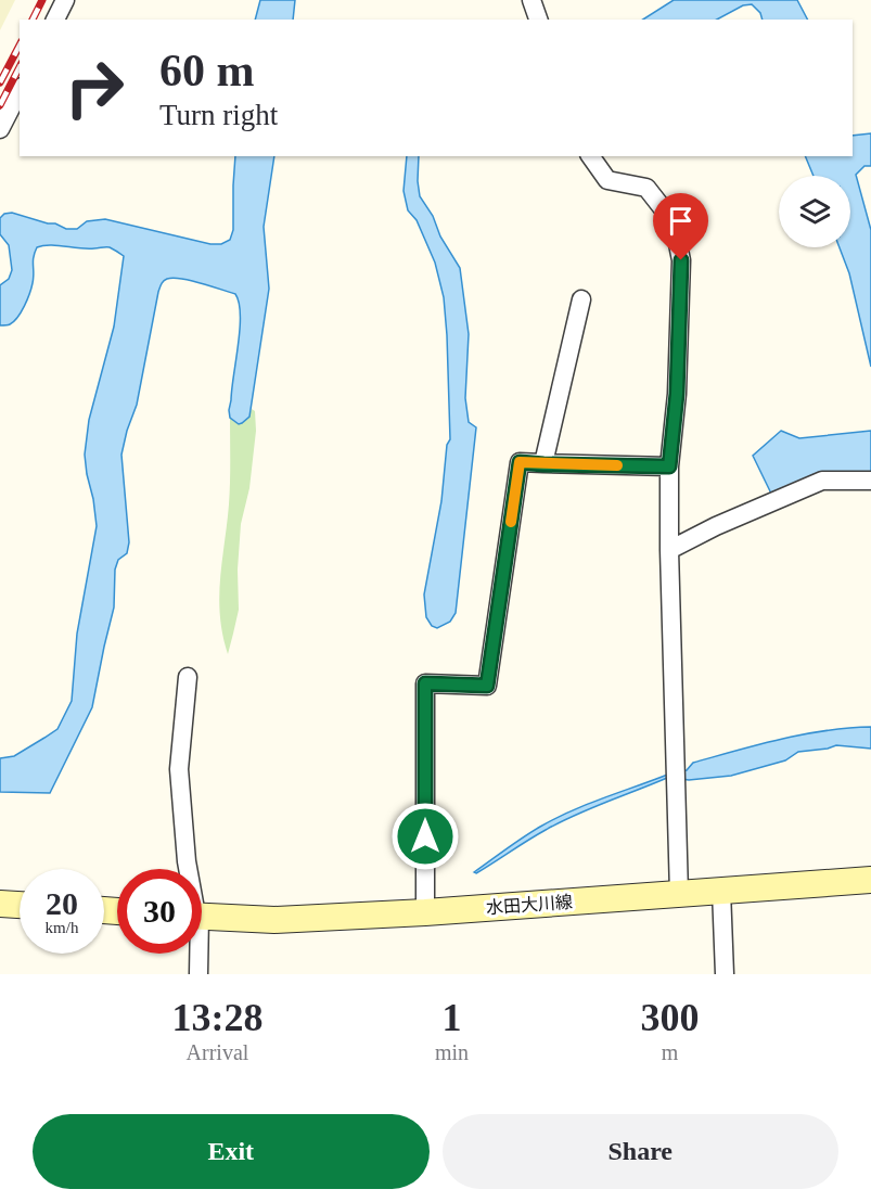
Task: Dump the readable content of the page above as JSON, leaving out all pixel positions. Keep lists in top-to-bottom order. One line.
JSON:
{"streets":{"main road":["水田大川線"]},"page":{"turn":["60 m","Turn right"],"speed":"20 km/h","limit":"30","eta":["13:28","Arrival","1","min","300","m"],"buttons":["Exit","Share"]}}
